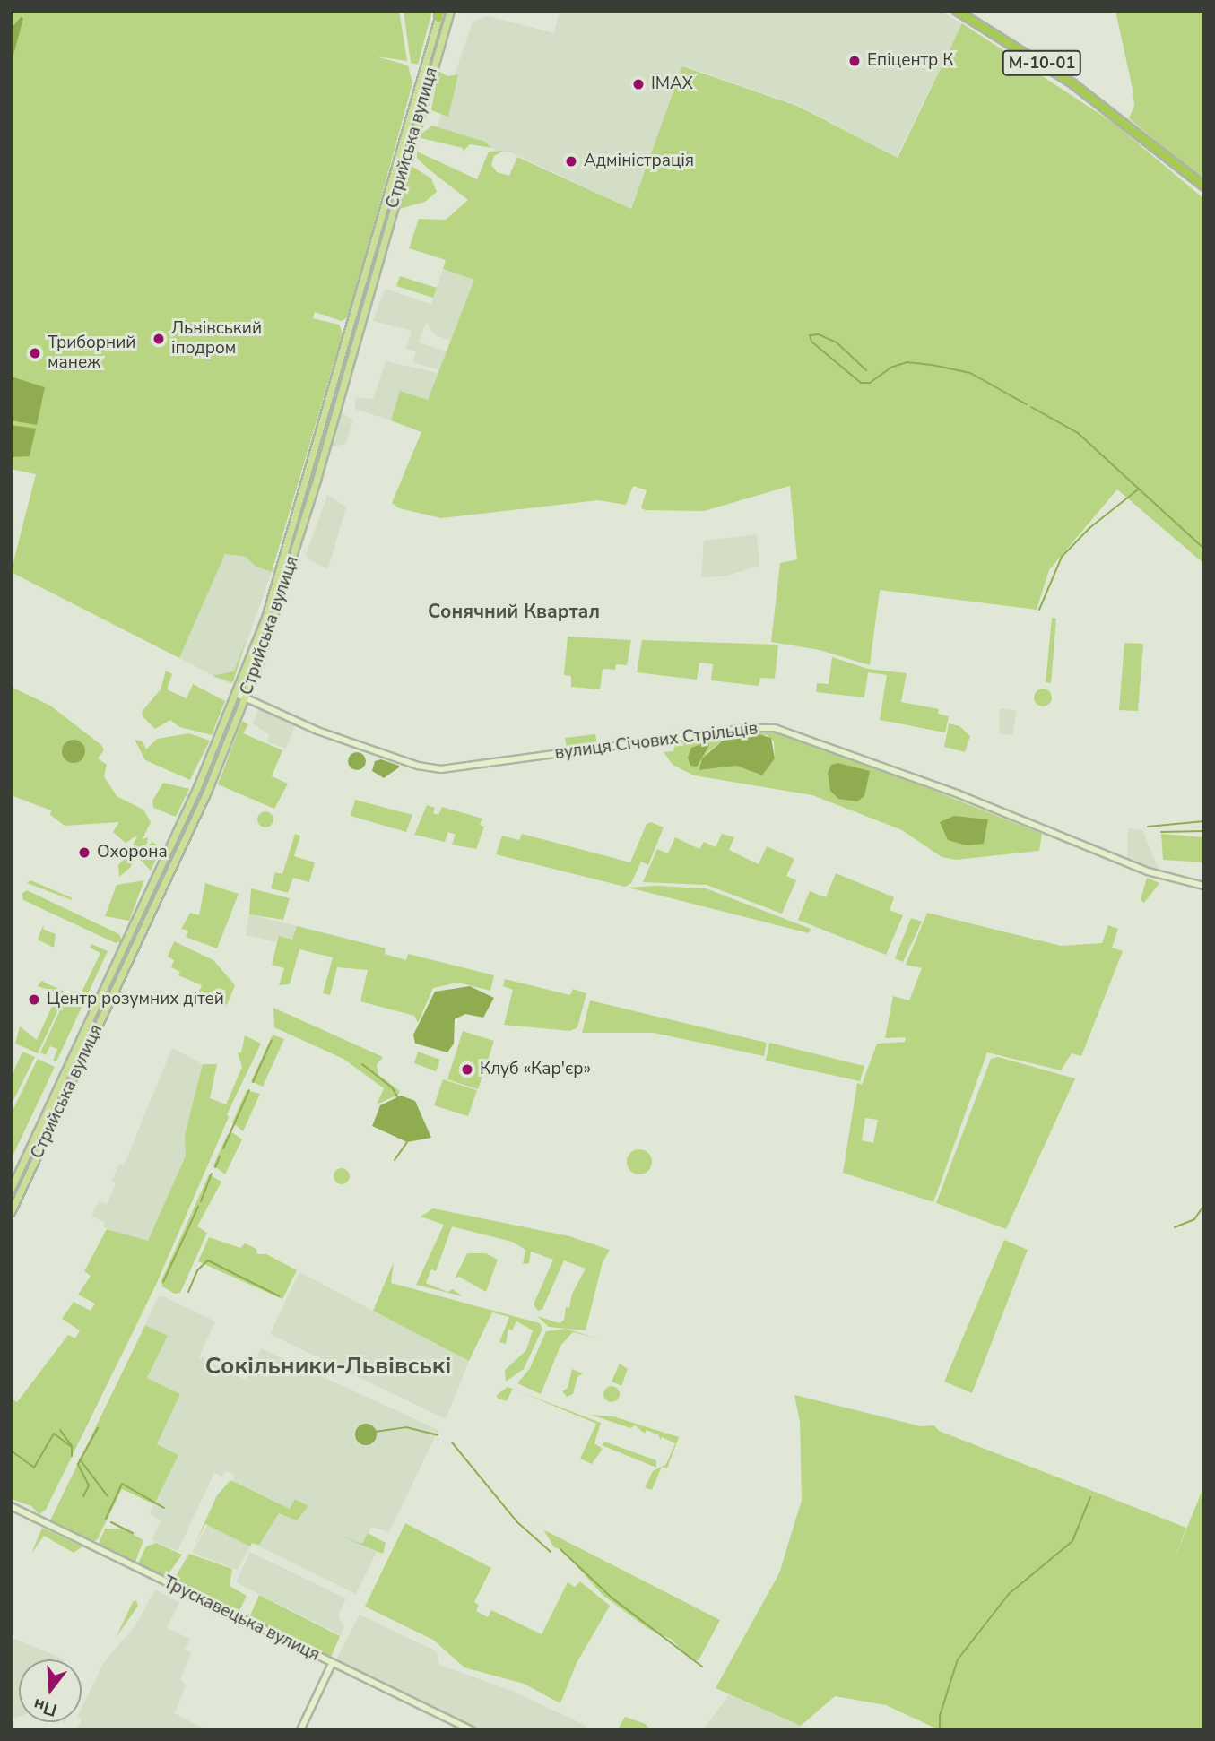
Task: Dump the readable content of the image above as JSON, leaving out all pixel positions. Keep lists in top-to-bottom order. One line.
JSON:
{"streets":{"highway":["М-10-01"],"main road":["Стрийська вулиця"],"street":["вулиця Січових Стрільців","Трускавецька вулиця"]},"crossings":[["Стрийська вулиця","вулиця Січових Стрільців"]],"districts":["Сонячний Квартал","Сокільники-Львівські"],"places":["Епіцентр К","IMAX","Адміністрація","Львівський іподром","Триборний манеж","Охорона","Центр розумних дітей","Клуб «Кар'єр»"],"north":"bottom"}
